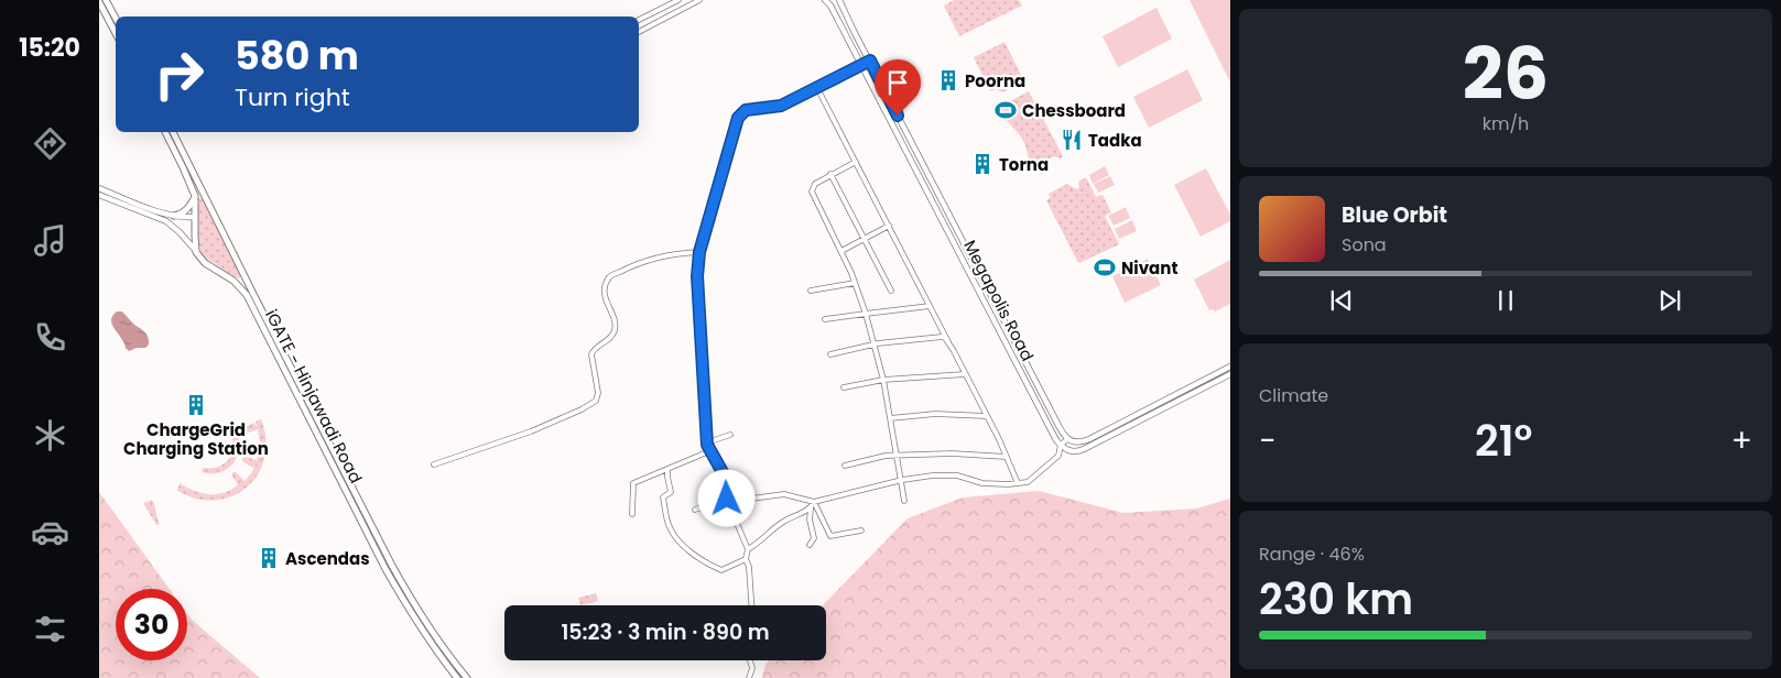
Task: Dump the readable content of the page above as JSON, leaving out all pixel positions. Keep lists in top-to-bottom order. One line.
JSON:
{"streets":{"main road":["iGATE - Hinjawadi Road"],"street":["Megapolis Road"]},"places":{"building":["Poorna","Torna","ChargeGrid Charging Station","Ascendas"],"sports":["Chessboard","Nivant"],"restaurant":["Tadka"]},"page":{"tabs":"15:20","tile":[["26","km/h"],"Climate",["Range · 46%","230 km"]],"turn":["580 m","Turn right"],"song":["Blue Orbit","Sona"],"heat":["−","21°","+"],"limit":"30","trip":"15:23 · 3 min · 890 m"}}
